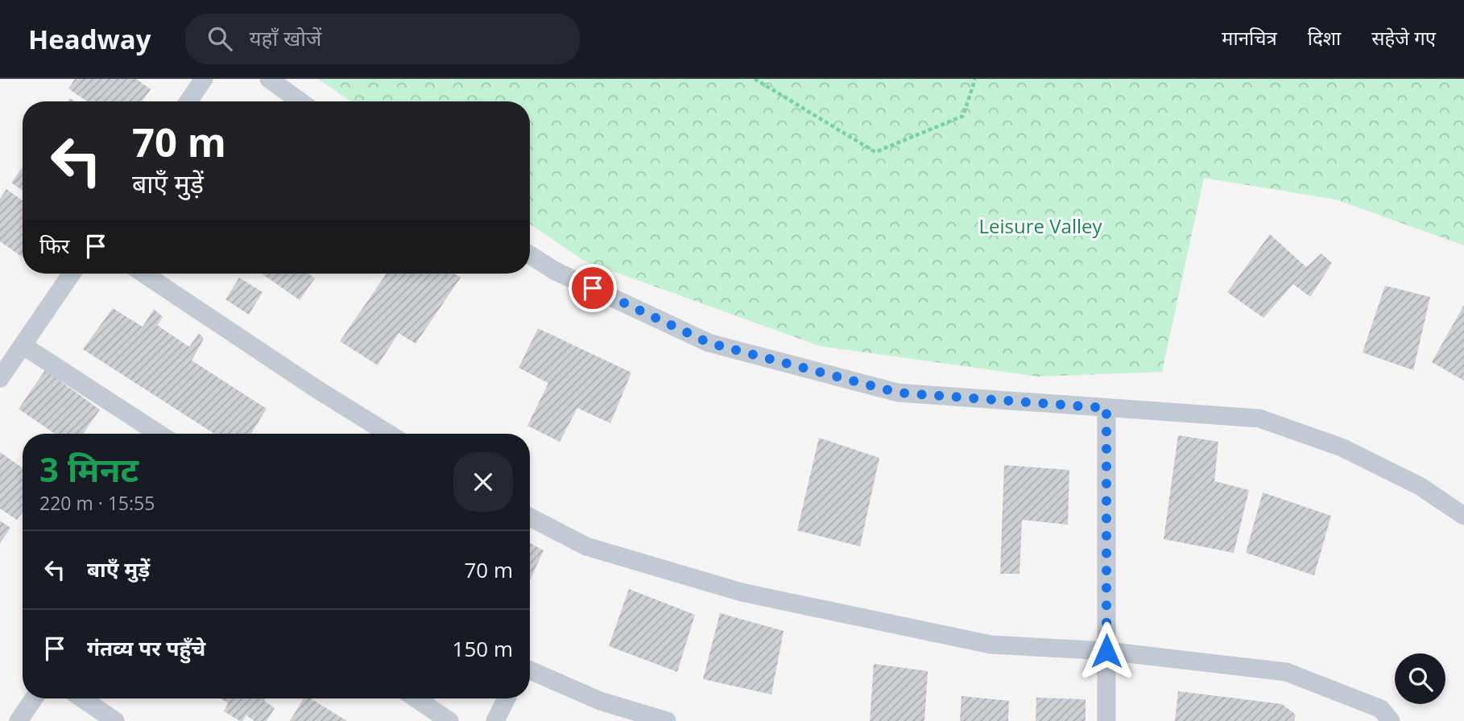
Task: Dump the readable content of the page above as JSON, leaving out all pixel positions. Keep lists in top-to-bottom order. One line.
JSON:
{"parks":["Leisure Valley"],"page":{"header":"Headway","search":"यहाँ खोजें","nav":["मानचित्र","दिशा","सहेजे गए"],"turn":["70 m","बाएँ मुड़ें"],"then":"फिर","heading":["3 मिनट","220 m · 15:55"],"list":[{"name":"बाएँ मुड़ें","value":"70 m"},{"name":"गंतव्य पर पहुँचे","value":"150 m"}]}}
